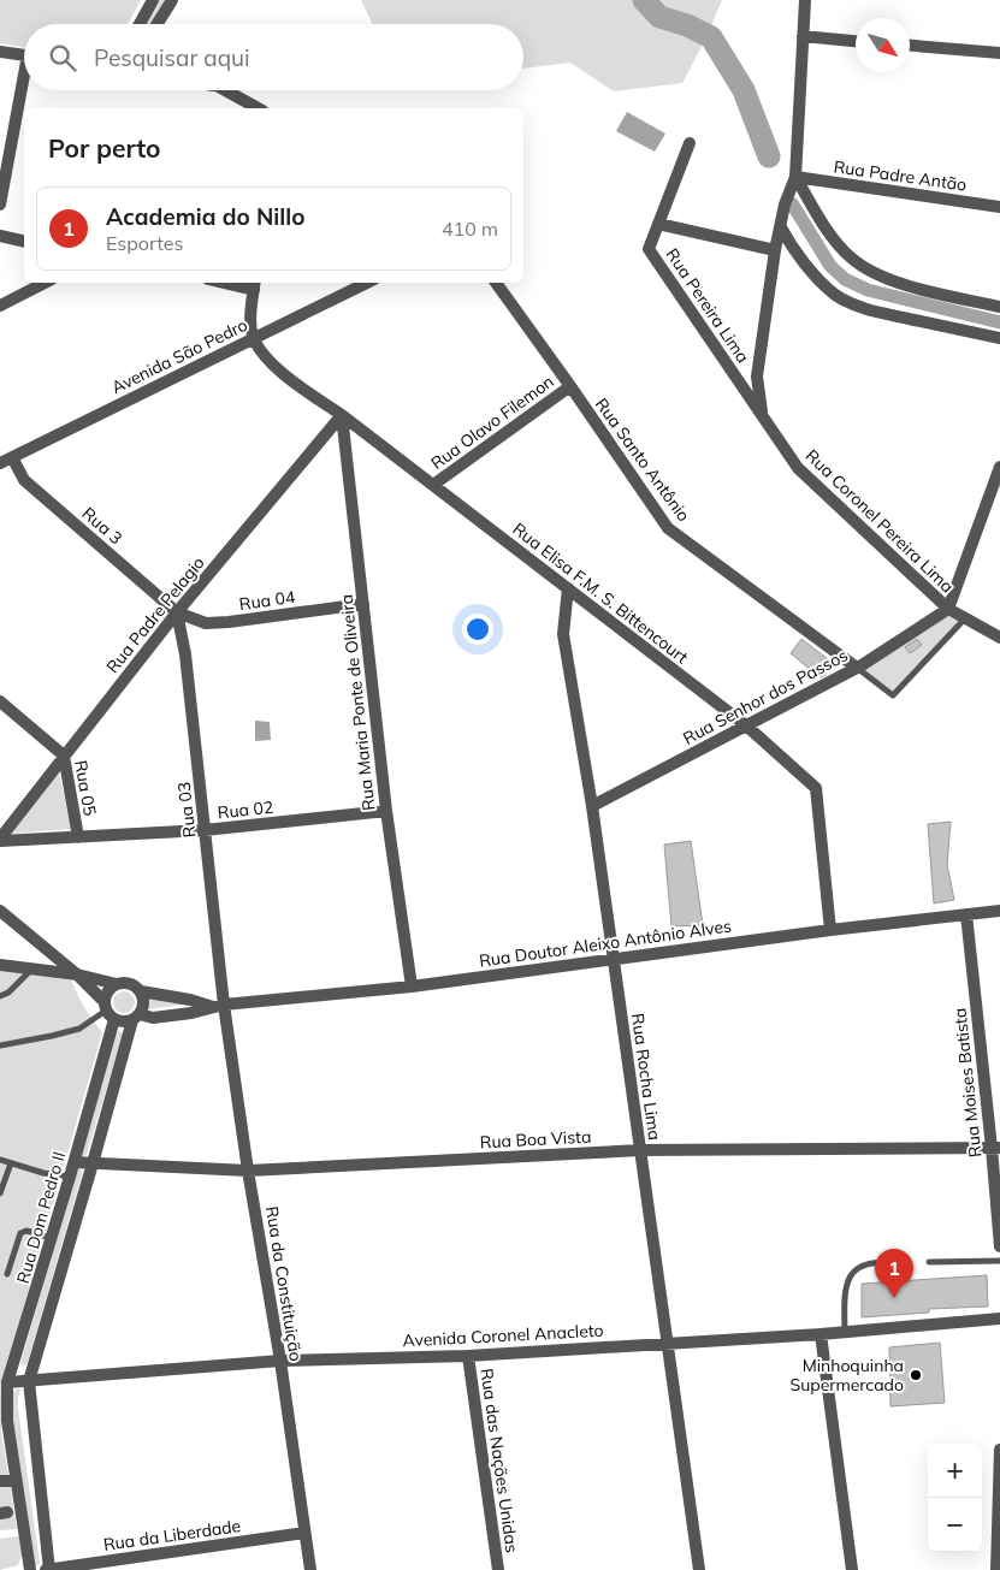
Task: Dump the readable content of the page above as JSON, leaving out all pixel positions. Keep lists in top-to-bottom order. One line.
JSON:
{"streets":{"street":["Rua Padre Antão","Rua Pereira Lima","Avenida São Pedro","Rua Olavo Filemon","Rua Santo Antônio","Rua Coronel Pereira Lima","Rua 3","Rua Elisa F.M. S. Bittencourt","Rua 04","Rua Padre Pelagio","Rua Senhor dos Passos","Rua Maria Ponte de Oliveira","Rua 05","Rua 03","Rua 02","Rua Doutor Aleixo Antônio Alves","Rua Rocha Lima","Rua Moises Batista","Rua Boa Vista","Rua Dom Pedro II","Rua da Constituição","Avenida Coronel Anacleto","Rua das Nações Unidas","Rua da Liberdade"]},"crossings":[["Rua Padre Antão","Rua Coronel Pereira Lima"],["Rua Pereira Lima","Rua Coronel Pereira Lima"],["Avenida São Pedro","Rua 3"],["Avenida São Pedro","Rua Elisa F.M. S. Bittencourt"],["Rua Olavo Filemon","Rua Santo Antônio"],["Rua Olavo Filemon","Rua Elisa F.M. S. Bittencourt"],["Rua Santo Antônio","Rua Senhor dos Passos"],["Rua Coronel Pereira Lima","Rua Senhor dos Passos"],["Rua 3","Rua 04"],["Rua 3","Rua Padre Pelagio"],["Rua 3","Rua 03"],["Rua Elisa F.M. S. Bittencourt","Rua Padre Pelagio"],["Rua Elisa F.M. S. Bittencourt","Rua Senhor dos Passos"],["Rua Elisa F.M. S. Bittencourt","Rua Maria Ponte de Oliveira"],["Rua Elisa F.M. S. Bittencourt","Rua Doutor Aleixo Antônio Alves"],["Rua Elisa F.M. S. Bittencourt","Rua Rocha Lima"],["Rua 04","Rua Padre Pelagio"],["Rua 04","Rua Maria Ponte de Oliveira"],["Rua 04","Rua 03"],["Rua Padre Pelagio","Rua Maria Ponte de Oliveira"],["Rua Padre Pelagio","Rua 05"],["Rua Padre Pelagio","Rua 03"],["Rua Padre Pelagio","Rua 02"],["Rua Senhor dos Passos","Rua Rocha Lima"],["Rua Maria Ponte de Oliveira","Rua 02"],["Rua Maria Ponte de Oliveira","Rua Doutor Aleixo Antônio Alves"],["Rua 05","Rua 02"],["Rua 03","Rua 02"],["Rua 03","Rua Doutor Aleixo Antônio Alves"],["Rua 03","Rua da Constituição"],["Rua Doutor Aleixo Antônio Alves","Rua Rocha Lima"],["Rua Doutor Aleixo Antônio Alves","Rua Moises Batista"],["Rua Doutor Aleixo Antônio Alves","Rua Dom Pedro II"],["Rua Doutor Aleixo Antônio Alves","Rua da Constituição"],["Rua Rocha Lima","Rua Boa Vista"],["Rua Rocha Lima","Avenida Coronel Anacleto"],["Rua Moises Batista","Rua Boa Vista"],["Rua Boa Vista","Rua Dom Pedro II"],["Rua Boa Vista","Rua da Constituição"],["Rua Dom Pedro II","Avenida Coronel Anacleto"],["Rua Dom Pedro II","Rua da Liberdade"],["Rua da Constituição","Avenida Coronel Anacleto"],["Rua da Constituição","Rua da Liberdade"],["Avenida Coronel Anacleto","Rua das Nações Unidas"]],"places":["Minhoquinha Supermercado"],"north":"bottom right","page":{"search":"Pesquisar aqui","heading":"Por perto","list":[{"mark":"1","name":"Academia do Nillo","note":"Esportes","value":"410 m"}],"pins":"1","map_buttons":["+","−"]}}
